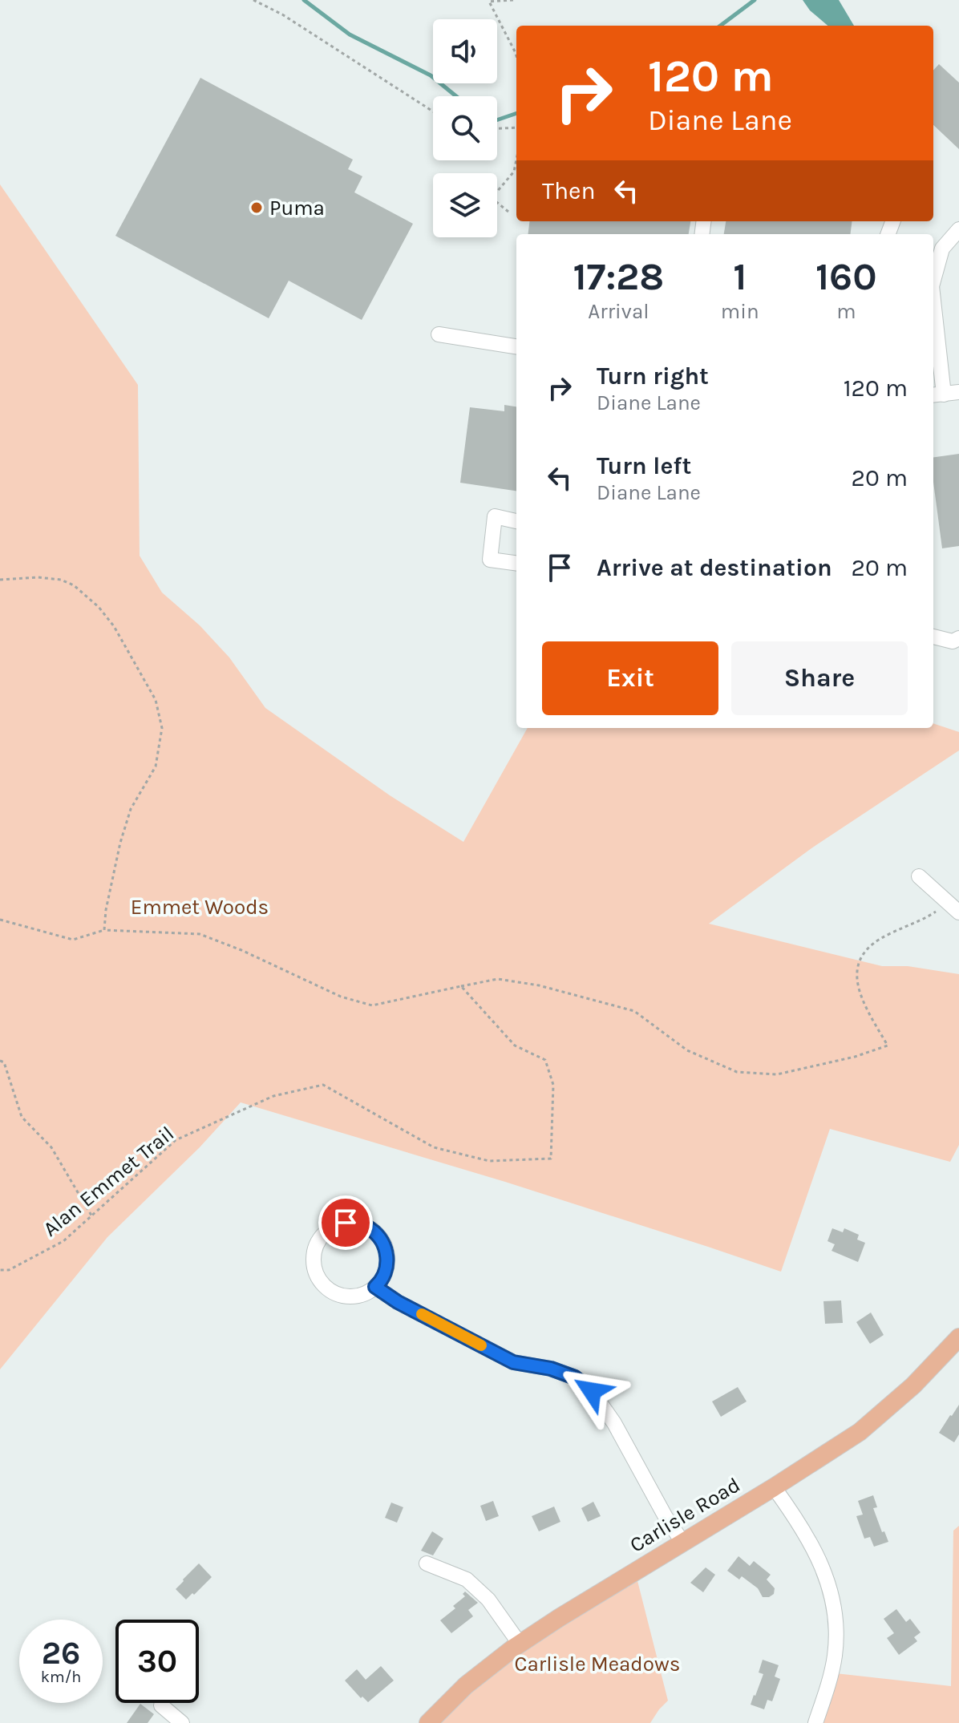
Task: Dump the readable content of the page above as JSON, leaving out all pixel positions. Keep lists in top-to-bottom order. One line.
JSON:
{"streets":{"main road":["Carlisle Road"],"path":["Alan Emmet Trail"]},"parks":["Emmet Woods","Carlisle Meadows"],"places":["Puma"],"page":{"turn":["120 m","Diane Lane"],"then":"Then","eta":["17:28","Arrival","1","min","160","m"],"list":[{"name":"Turn right","note":"Diane Lane","value":"120 m"},{"name":"Turn left","note":"Diane Lane","value":"20 m"},{"name":"Arrive at destination","value":"20 m"}],"buttons":["Exit","Share"],"speed":"26 km/h","limit":"30"}}
